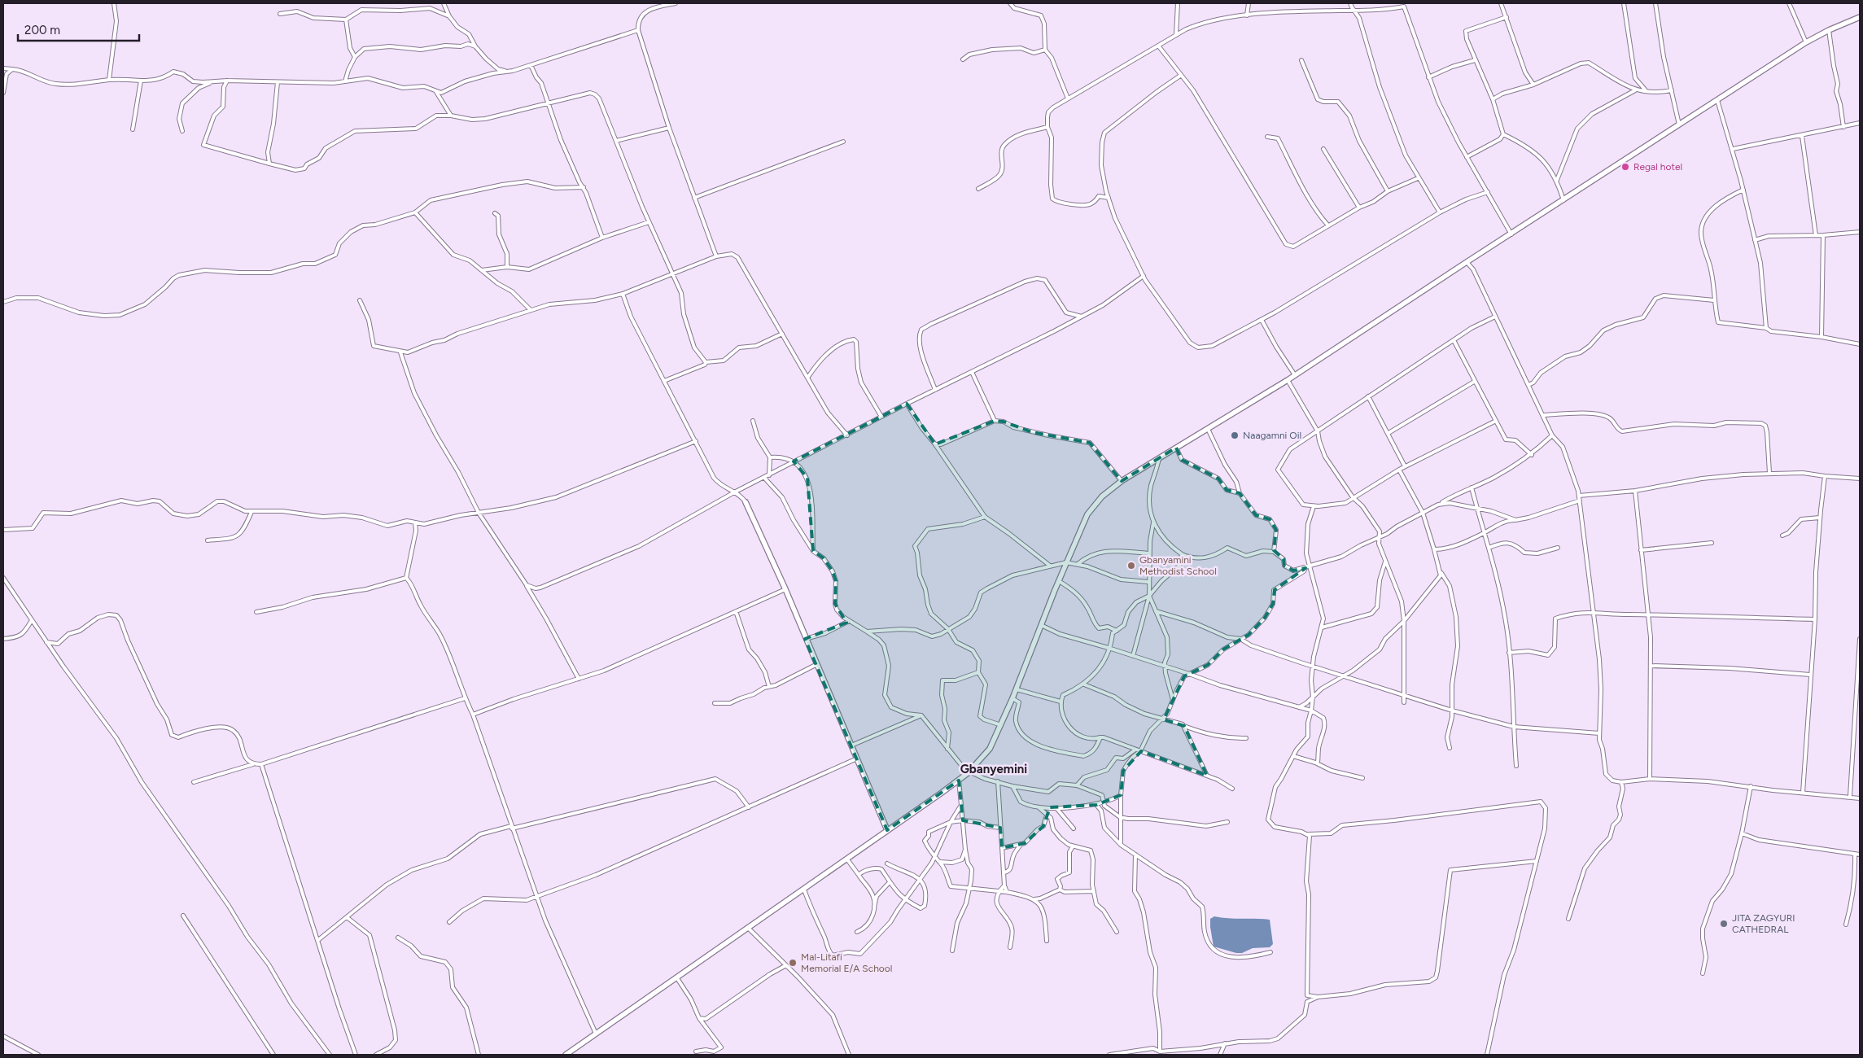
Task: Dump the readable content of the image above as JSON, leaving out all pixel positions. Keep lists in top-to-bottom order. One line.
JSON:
{"districts":["Gbanyemini"],"places":["Regal hotel","Naagamni Oil","Gbanyamini Methodist School","JITA ZAGYURI CATHEDRAL","Mal-Litafi Memorial E/A School"],"scale_bar":"200 m"}
